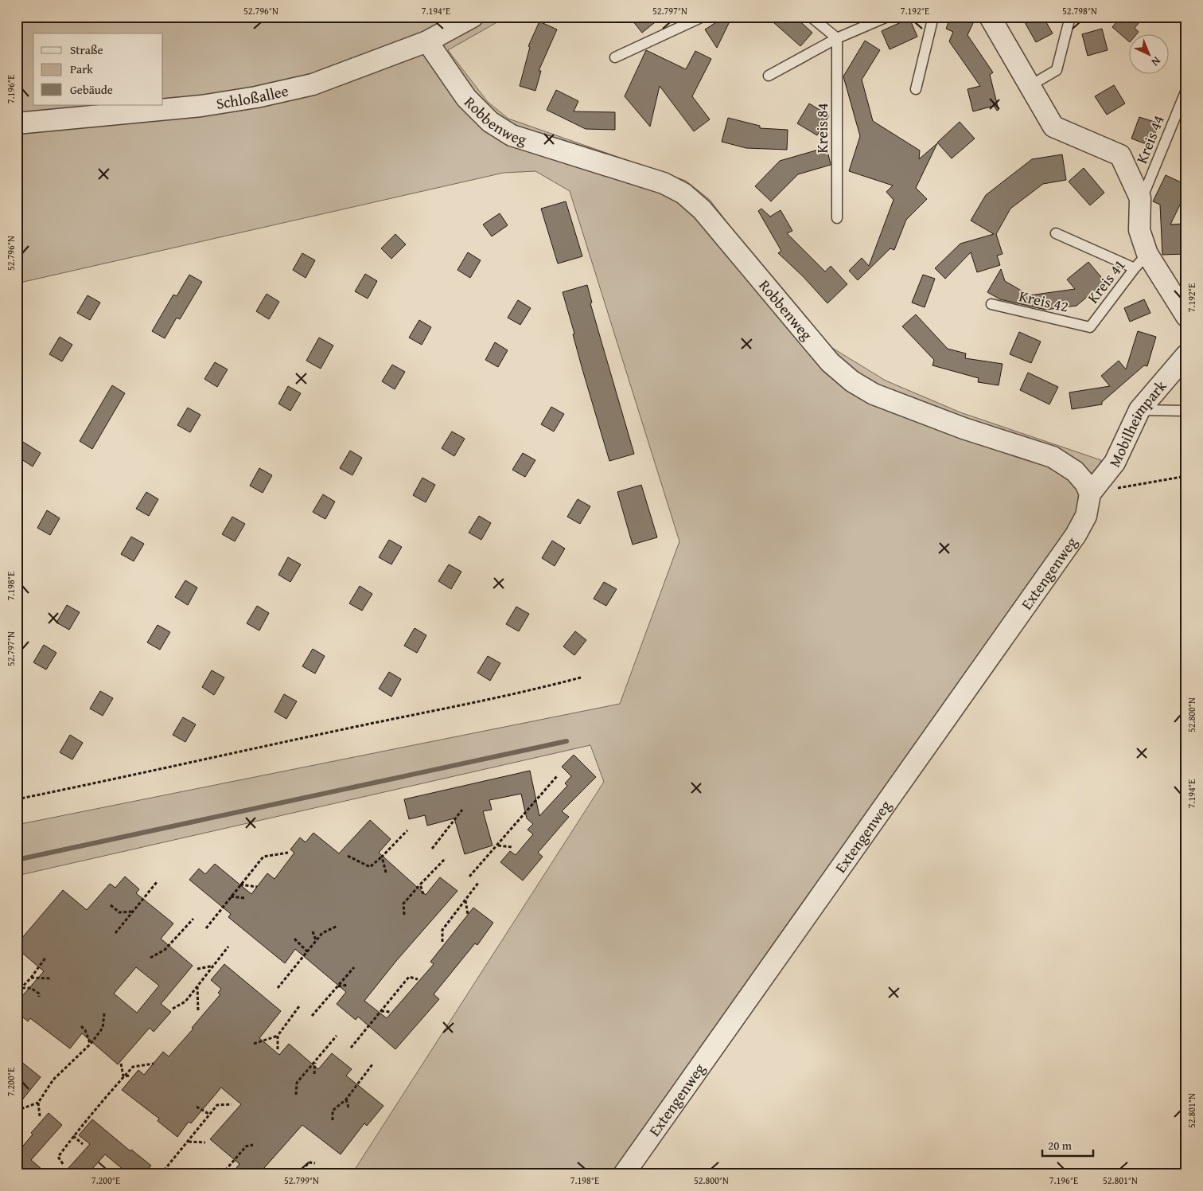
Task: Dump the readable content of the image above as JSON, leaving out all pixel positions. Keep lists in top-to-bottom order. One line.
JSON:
{"streets":{"street":["Schloßallee","Robbenweg","Mobilheimpark","Extengenweg"],"lane":["Kreis 84","Kreis 44","Kreis 41","Kreis 42"]},"crossings":[["Schloßallee","Robbenweg"],["Robbenweg","Mobilheimpark"],["Robbenweg","Extengenweg"],["Kreis 41","Kreis 42"],["Mobilheimpark","Extengenweg"]],"legend":["Straße","Park","Gebäude"],"scale_bar":"20 m","north":"bottom right","coordinates":["52.796°N","7.194°E","52.797°N","7.192°E","52.798°N","7.196°E","7.198°E","52.800°N","7.200°E","52.801°N","52.799°N"]}
